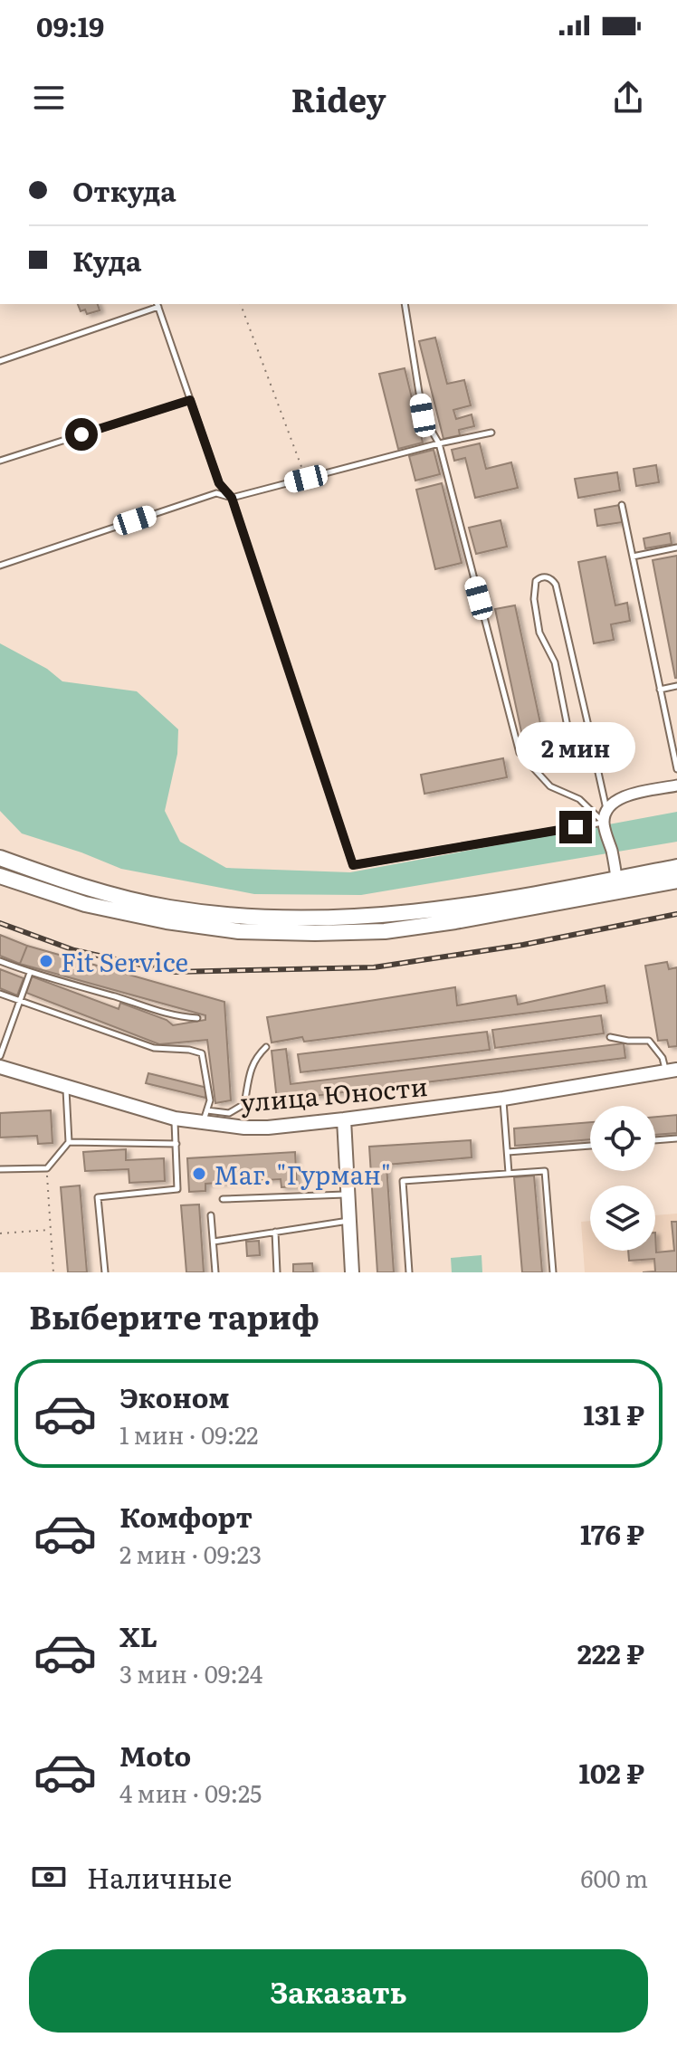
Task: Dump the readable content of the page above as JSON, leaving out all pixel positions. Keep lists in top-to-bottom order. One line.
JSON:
{"streets":{"street":["улица Юности"]},"places":["Fit Service","Маг. \"Гурман\""],"page":{"status":"09:19","header":"Ridey","banner":["Откуда","Куда"],"bubble":"2 мин","heading":"Выберите тариф","list":[{"name":"Эконом","note":"1 мин · 09:22","value":"131 ₽"},{"name":"Комфорт","note":"2 мин · 09:23","value":"176 ₽"},{"name":"XL","note":"3 мин · 09:24","value":"222 ₽"},{"name":"Moto","note":"4 мин · 09:25","value":"102 ₽"}],"pay":["Наличные","600 m"],"buttons":"Заказать"}}
